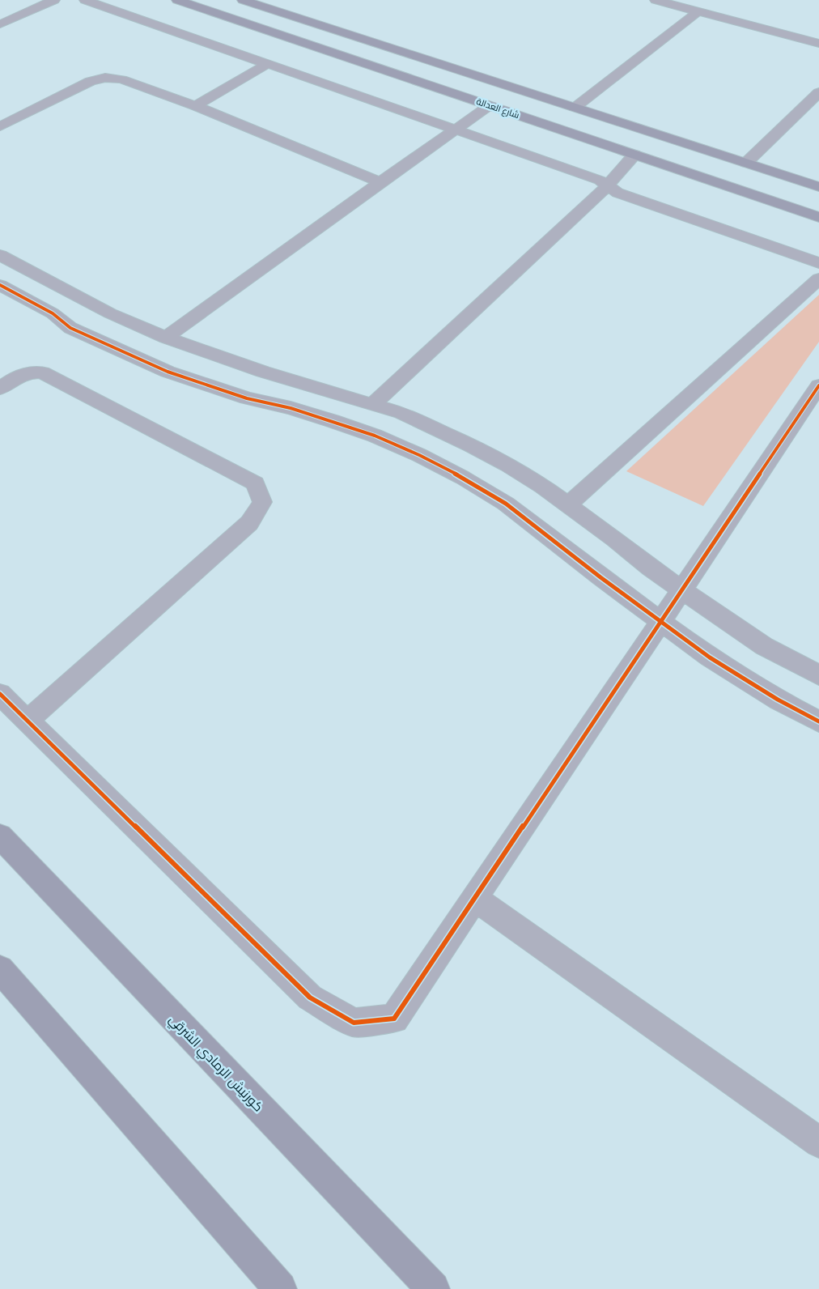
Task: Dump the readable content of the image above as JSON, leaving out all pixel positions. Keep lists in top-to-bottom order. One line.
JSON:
{"streets":{"main road":["شارع العدالة","كورنيش الرمادي الشرقي"]}}
